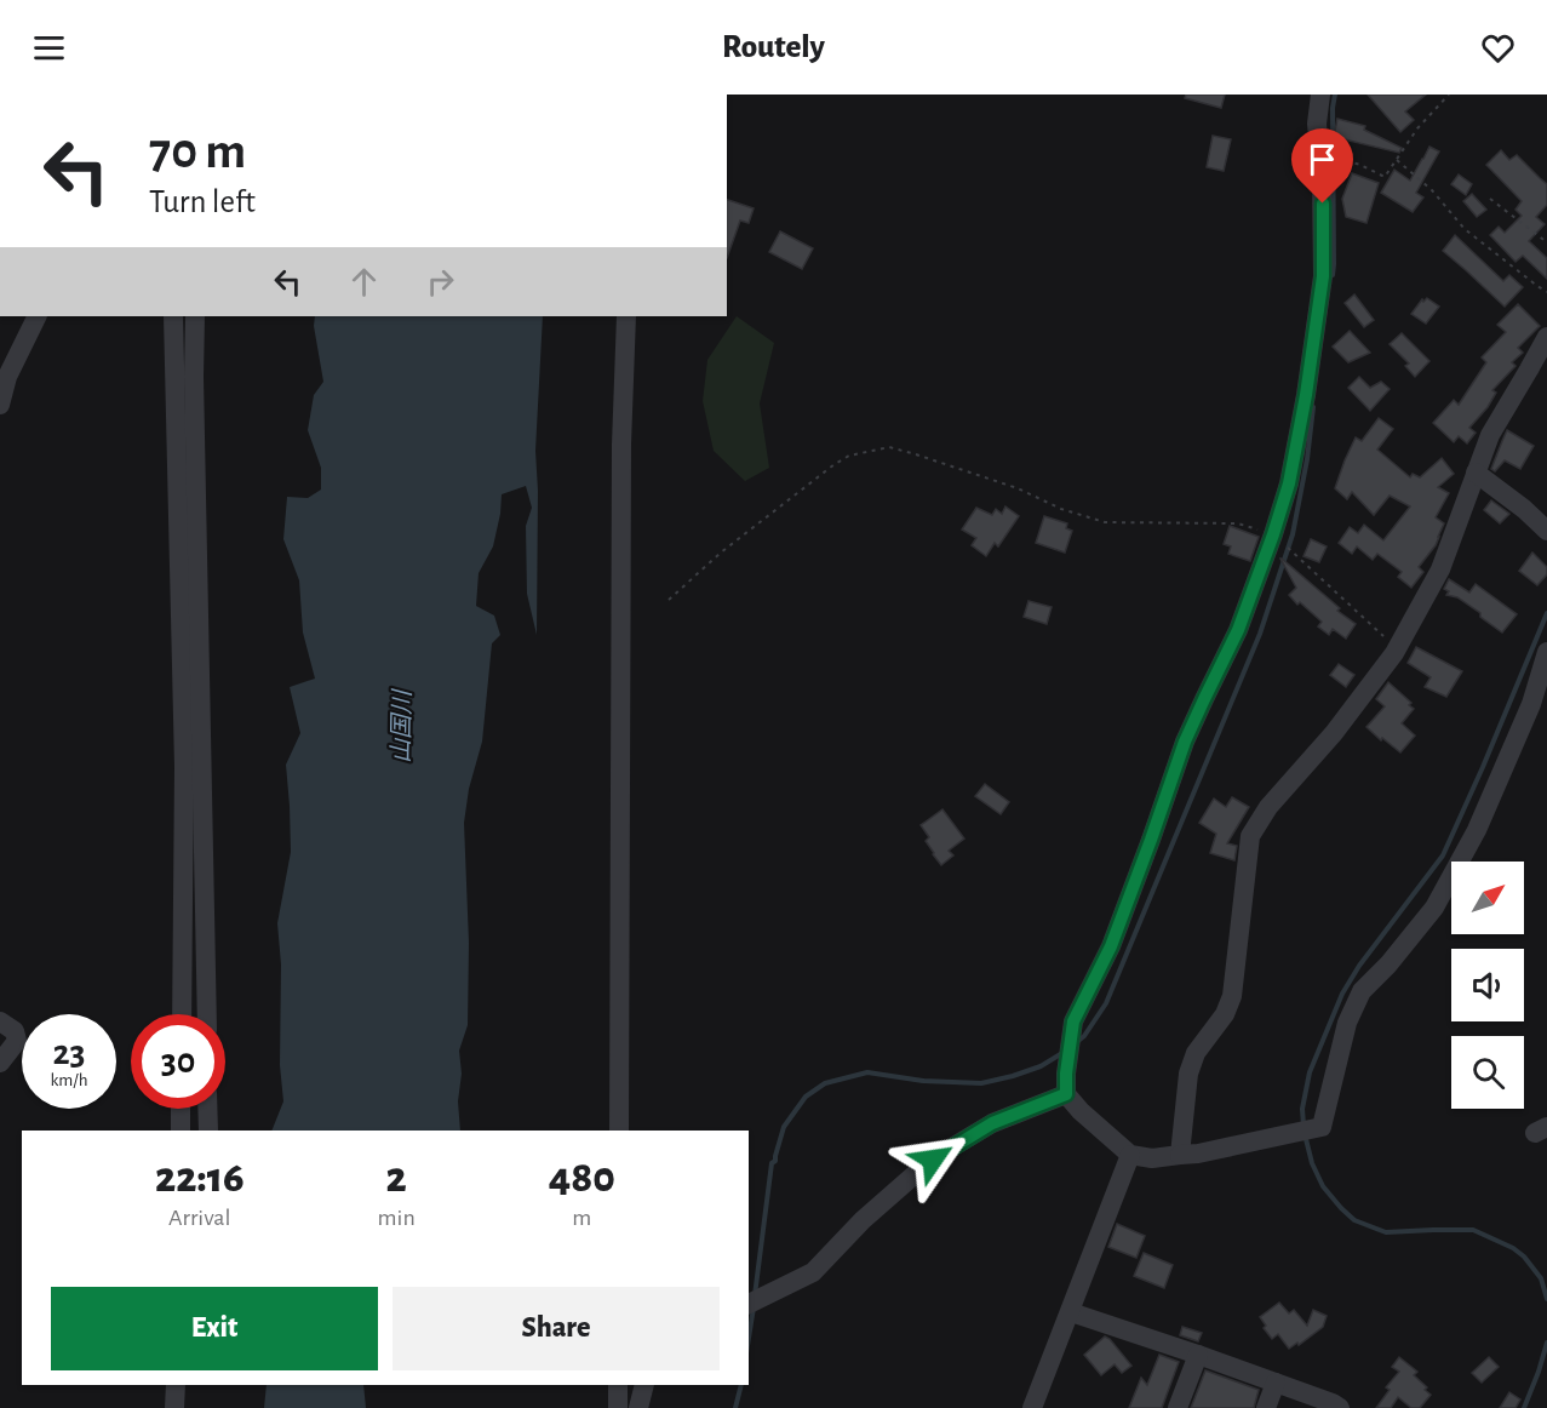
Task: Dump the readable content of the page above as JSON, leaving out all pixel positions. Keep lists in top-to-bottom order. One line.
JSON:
{"water":["山国川"],"north":"top right","page":{"header":"Routely","turn":["70 m","Turn left"],"speed":"23 km/h","limit":"30","eta":["22:16","Arrival","2","min","480","m"],"buttons":["Exit","Share"]}}
